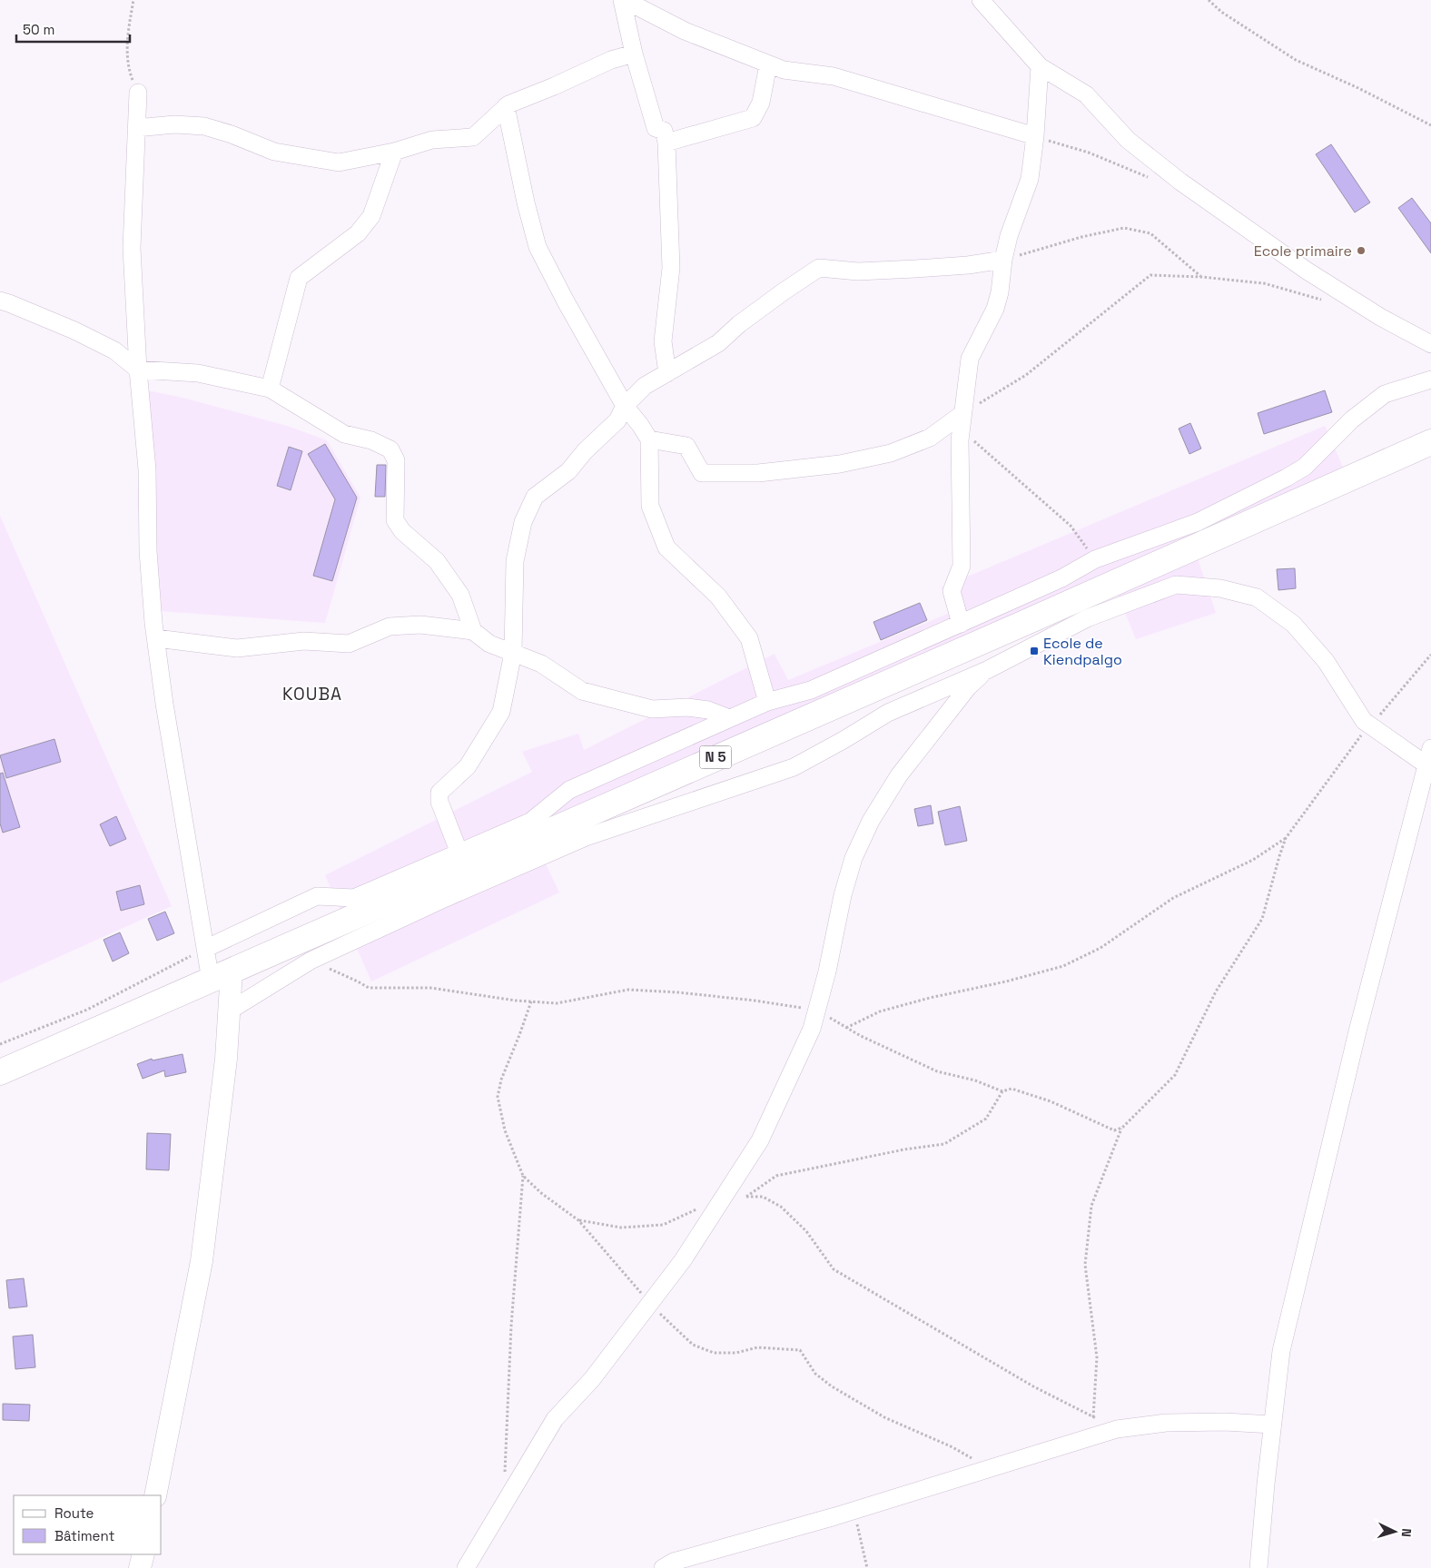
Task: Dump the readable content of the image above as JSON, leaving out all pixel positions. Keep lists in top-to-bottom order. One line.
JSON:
{"streets":{"highway":["N 5"]},"districts":["KOUBA"],"places":{"other":["Ecole primaire"],"transit":["Ecole de Kiendpalgo"]},"legend":["Route","Bâtiment"],"scale_bar":"50 m","north":"right"}
